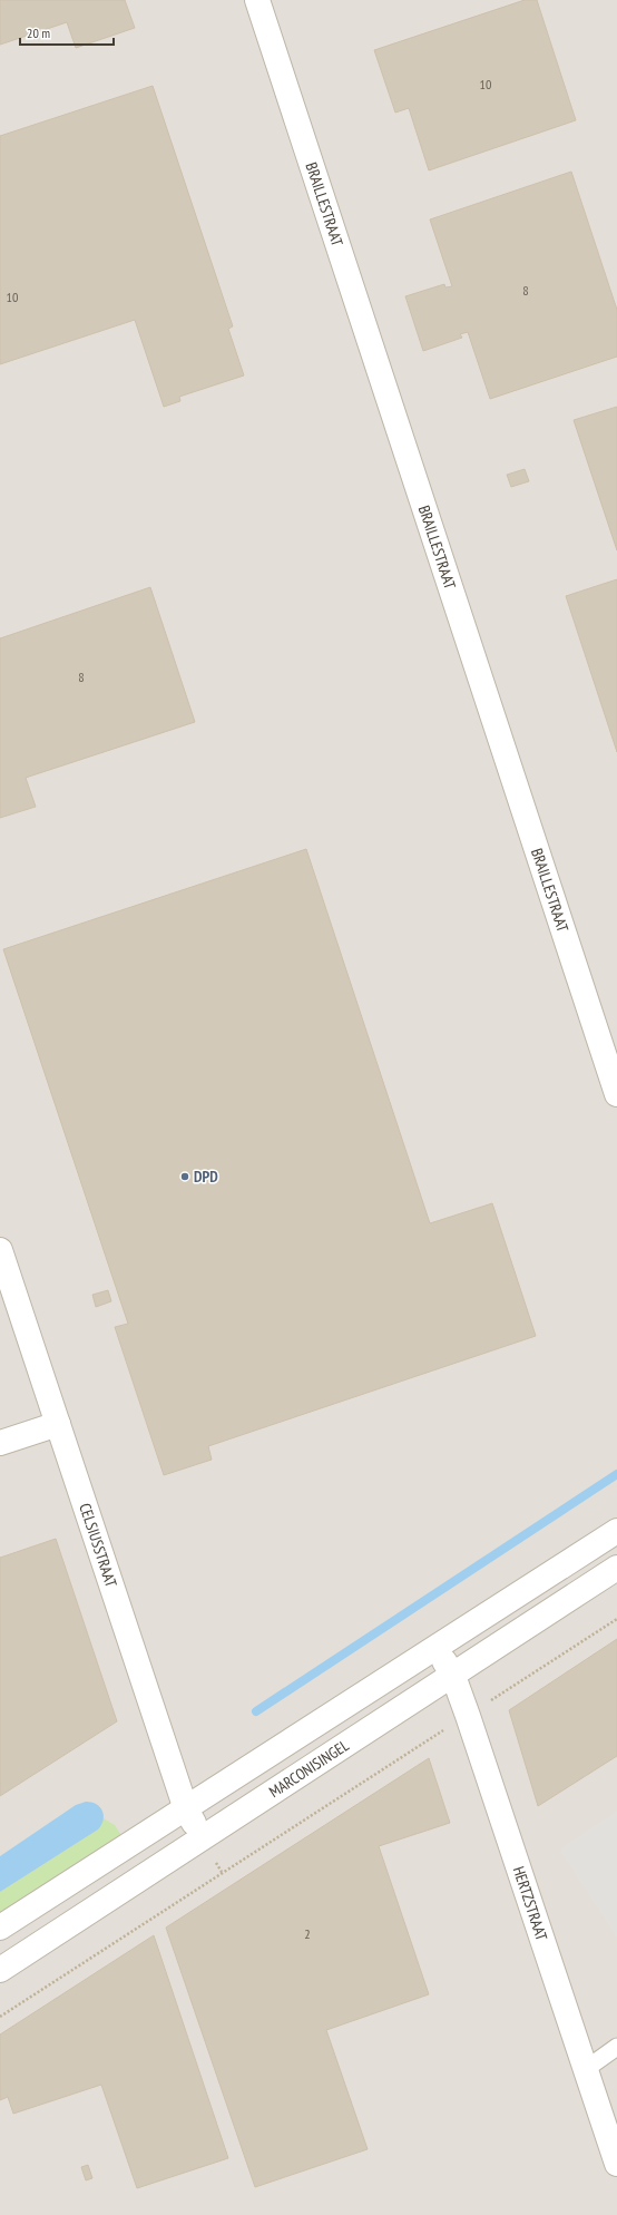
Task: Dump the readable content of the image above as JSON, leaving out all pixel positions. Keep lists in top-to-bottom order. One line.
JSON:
{"streets":{"street":["BRAILLESTRAAT","CELSIUSSTRAAT","MARCONISINGEL","HERTZSTRAAT"]},"crossings":[["CELSIUSSTRAAT","MARCONISINGEL"],["MARCONISINGEL","HERTZSTRAAT"]],"places":["DPD"],"house_numbers":["10","8","10","8","2"],"scale_bar":"20 m"}
